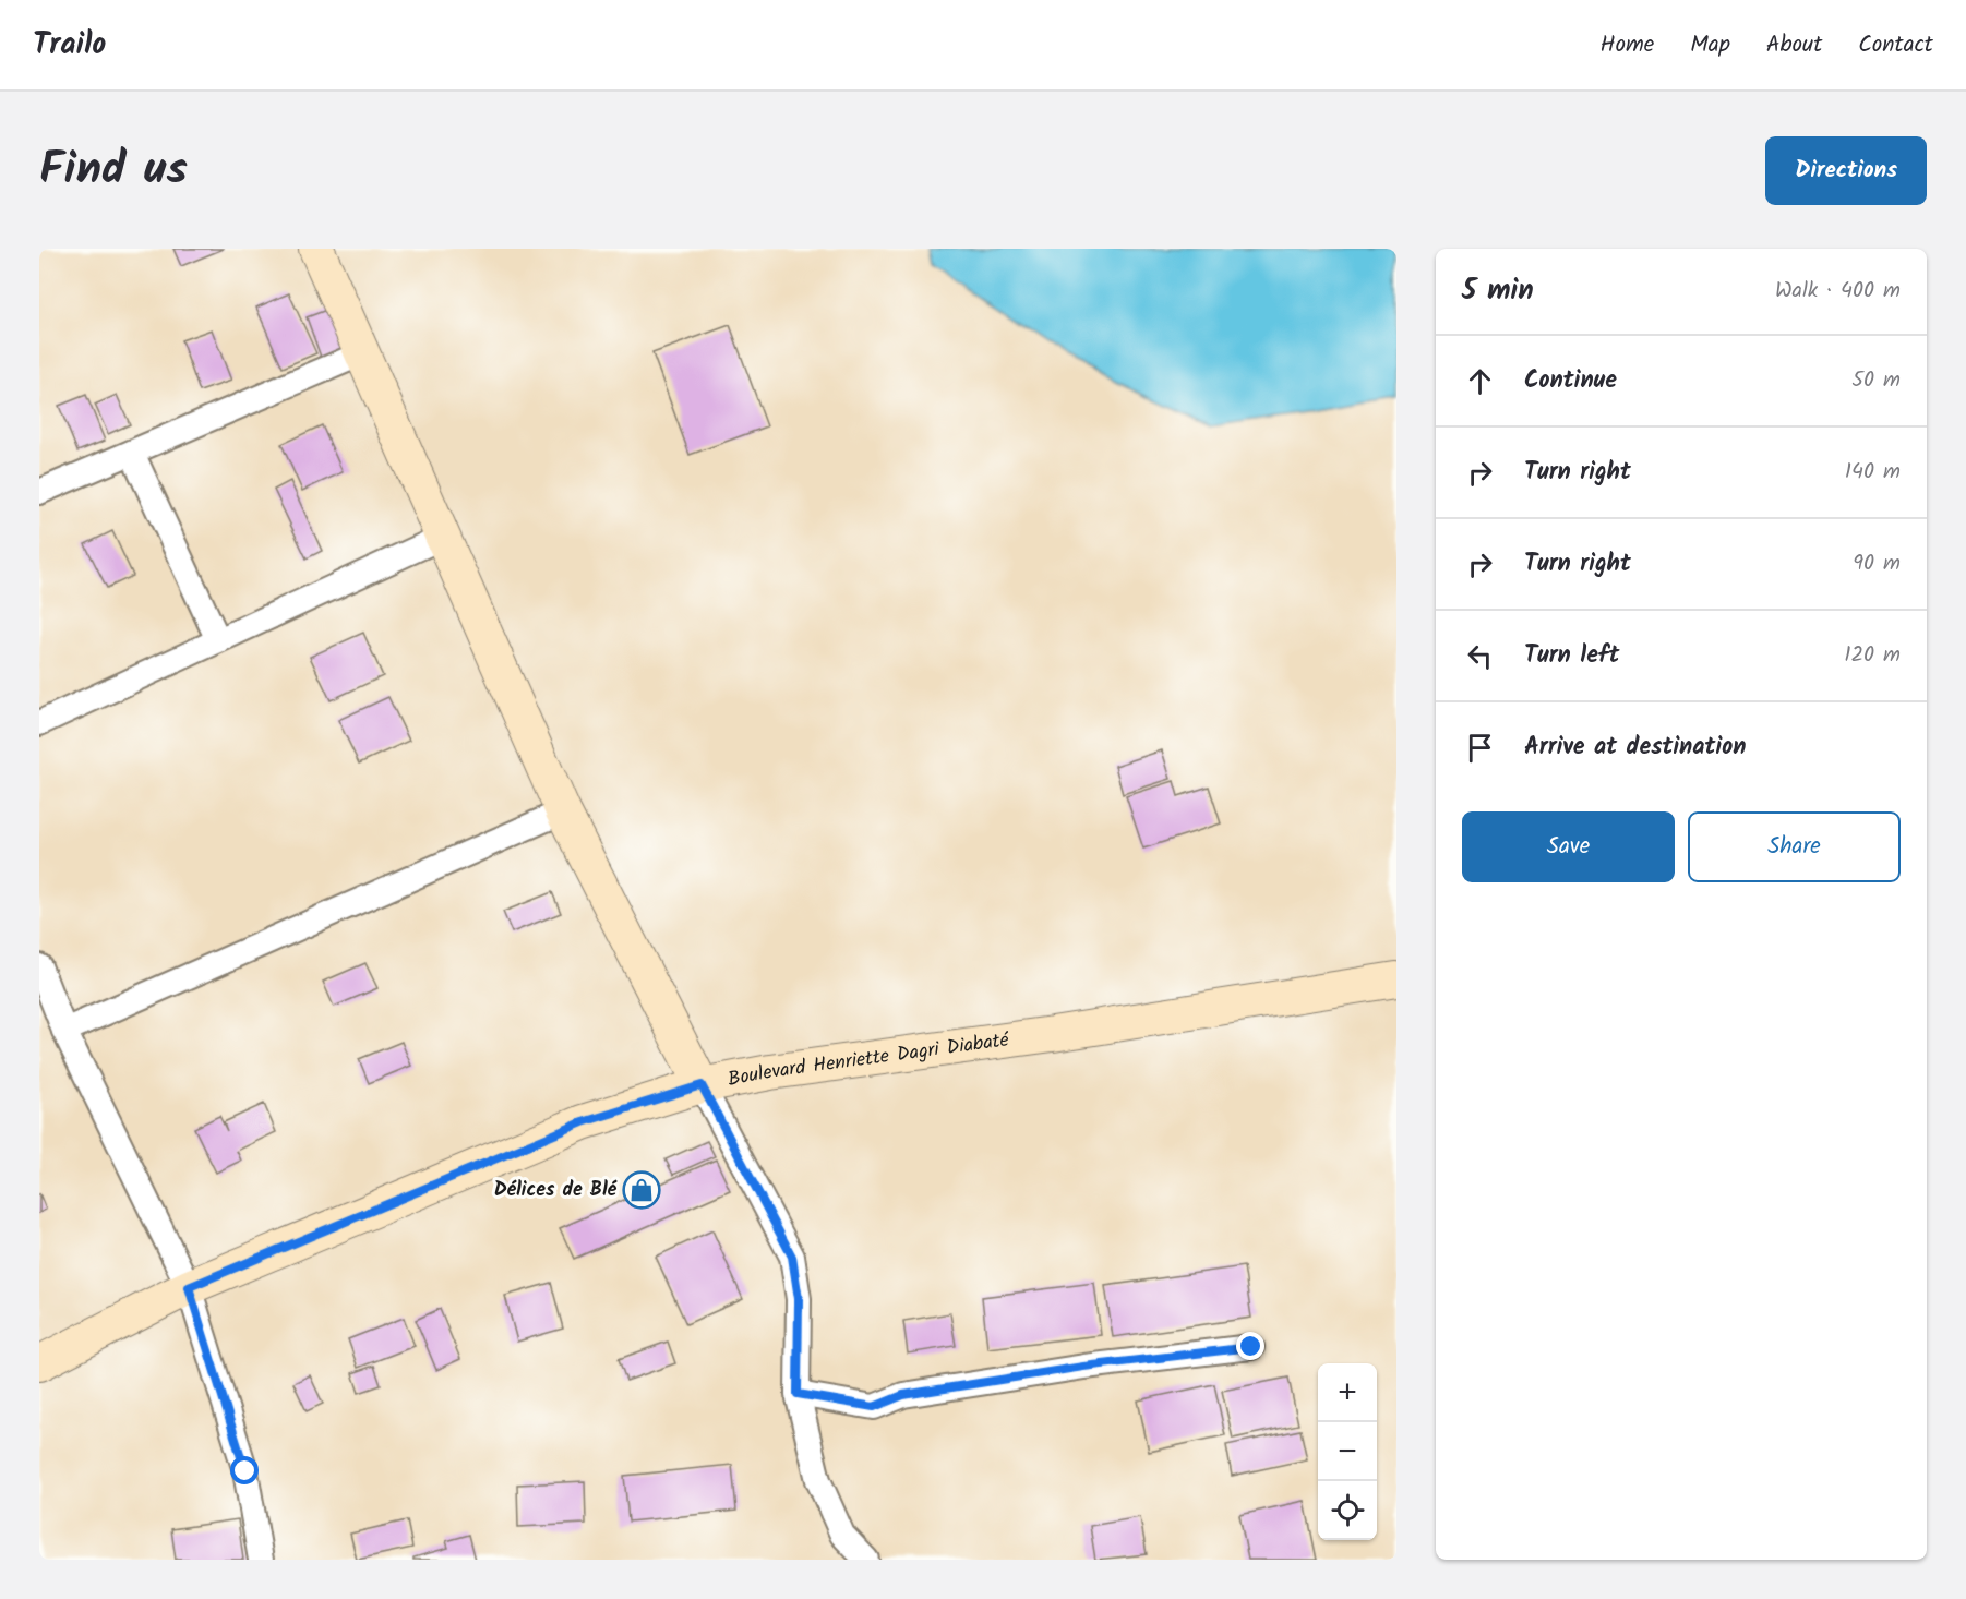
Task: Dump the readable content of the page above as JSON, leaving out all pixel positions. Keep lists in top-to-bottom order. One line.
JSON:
{"streets":{"main road":["Boulevard Henriette Dagri Diabaté"]},"places":{"shop":["Délices de Blé"]},"page":{"header":"Trailo","nav":["Home","Map","About","Contact"],"title":"Find us","buttons":["Directions",["Save","Share"]],"heading":["5 min","Walk · 400 m"],"list":[["Continue","50 m"],["Turn right","140 m"],["Turn right","90 m"],["Turn left","120 m"],"Arrive at destination"],"map_buttons":["+","−"]}}
